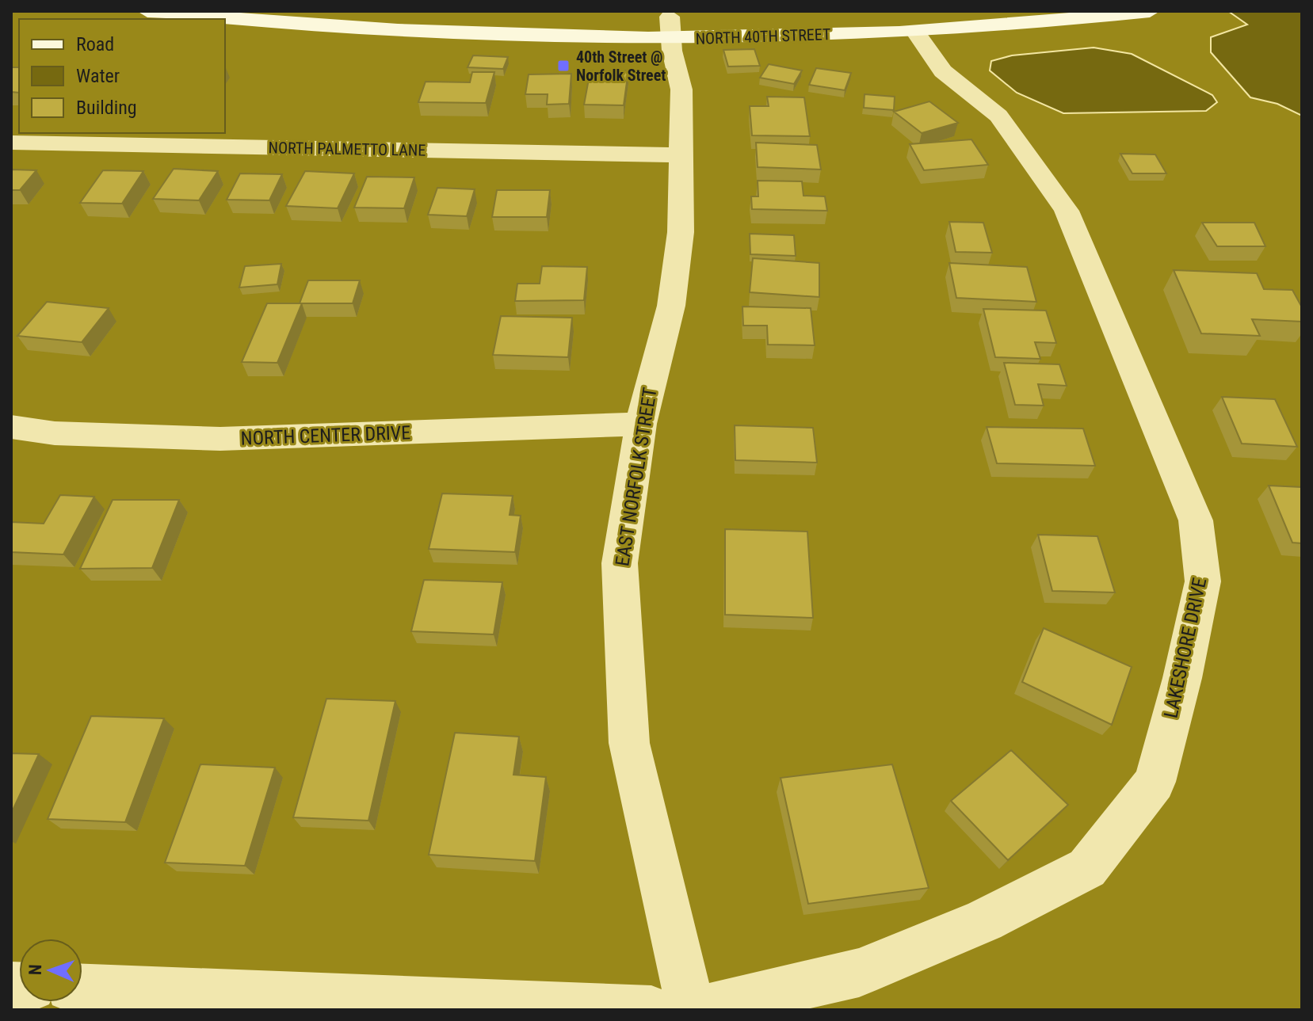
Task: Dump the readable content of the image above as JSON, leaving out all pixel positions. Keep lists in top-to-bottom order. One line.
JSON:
{"streets":{"main road":["NORTH 40TH STREET"],"street":["NORTH PALMETTO LANE","NORTH CENTER DRIVE","EAST NORFOLK STREET","LAKESHORE DRIVE"]},"crossings":[["NORTH 40TH STREET","EAST NORFOLK STREET"],["NORTH 40TH STREET","LAKESHORE DRIVE"],["NORTH PALMETTO LANE","EAST NORFOLK STREET"],["NORTH CENTER DRIVE","EAST NORFOLK STREET"]],"places":{"transit":["40th Street @ Norfolk Street"]},"legend":["Road","Water","Building"],"north":"left"}
